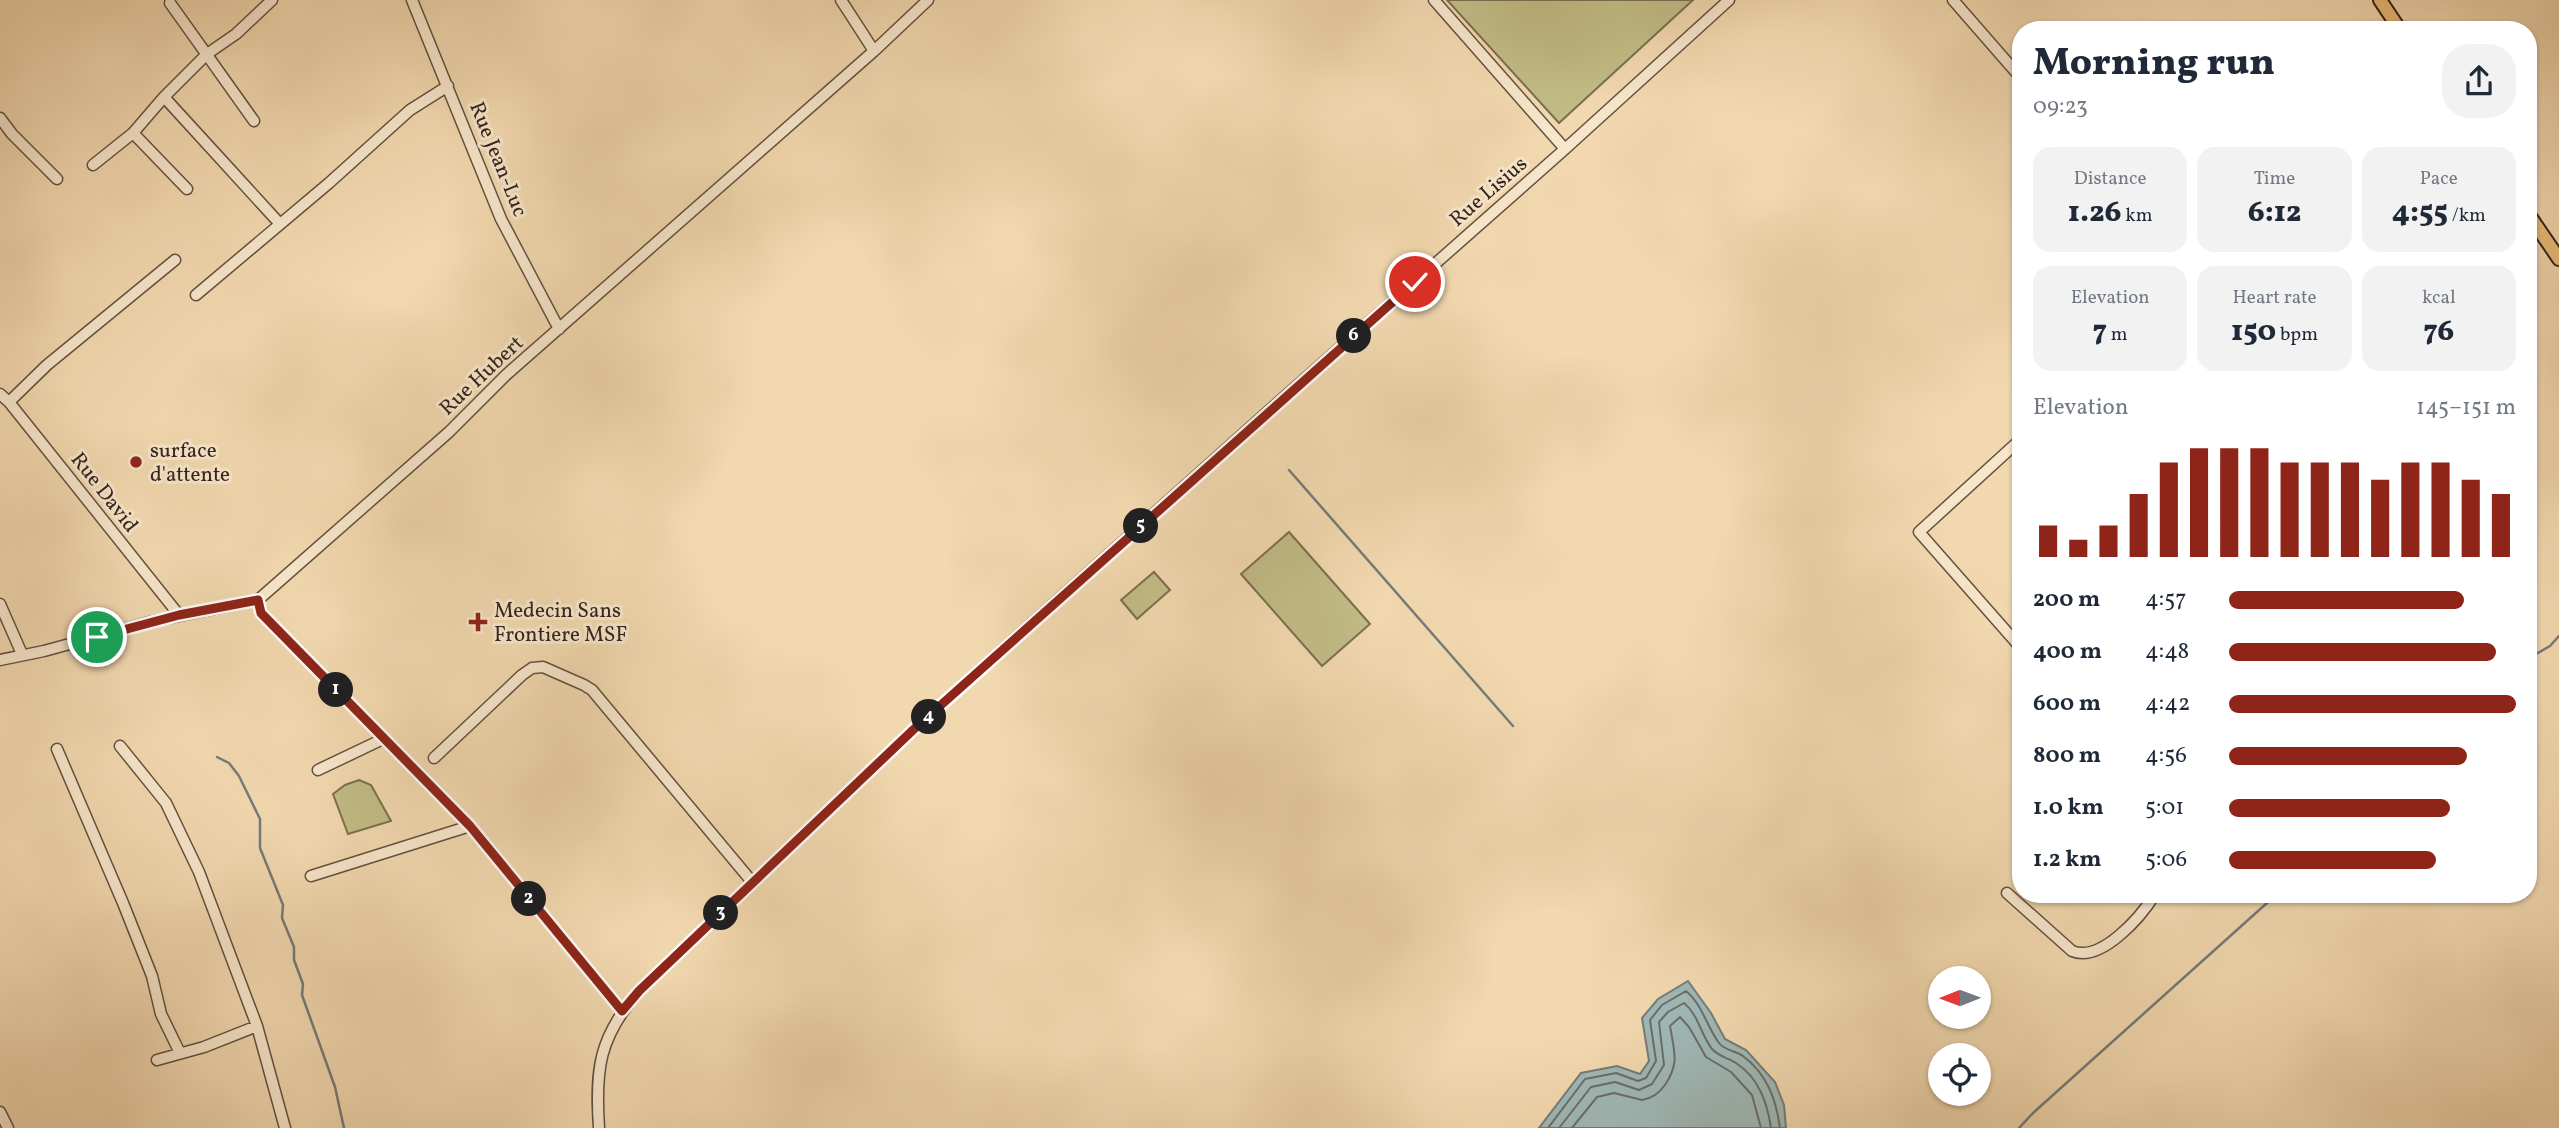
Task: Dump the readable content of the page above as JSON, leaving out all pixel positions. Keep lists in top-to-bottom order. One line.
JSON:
{"streets":{"street":["Rue Jean-Luc","Rue Lisius","Rue Hubert","Rue David"]},"crossings":[["Rue Jean-Luc","Rue Hubert"]],"places":{"other":["surface d'attente"],"health":["Medecin Sans Frontiere MSF"]},"north":"left","page":{"heading":["Morning run","09:23"],"stats":[["Distance","1.26 km"],["Time","6:12"],["Pace","4:55 /km"],["Elevation","7 m"],["Heart rate","150 bpm"],["kcal","76"]],"pins":["6","5","1","4","2","3"],"chart":["Elevation","145–151 m"],"list":[{"name":"200 m","note":"4:57"},{"name":"400 m","note":"4:48"},{"name":"600 m","note":"4:42"},{"name":"800 m","note":"4:56"},{"name":"1.0 km","note":"5:01"},{"name":"1.2 km","note":"5:06"}]}}
